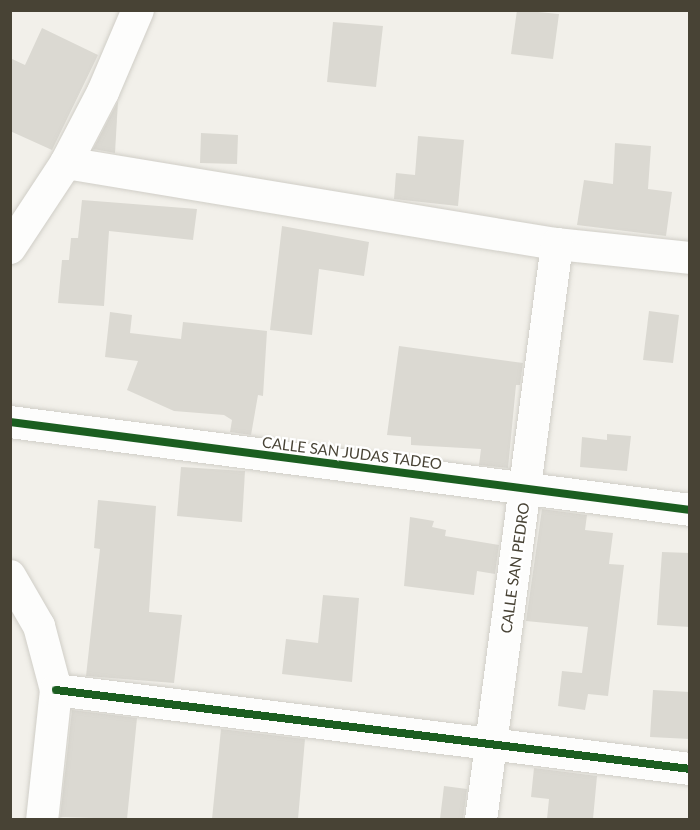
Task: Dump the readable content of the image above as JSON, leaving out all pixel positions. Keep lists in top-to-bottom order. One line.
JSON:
{"streets":{"street":["CALLE SAN JUDAS TADEO","CALLE SAN PEDRO"]},"crossings":[["CALLE SAN JUDAS TADEO","CALLE SAN PEDRO"]]}
